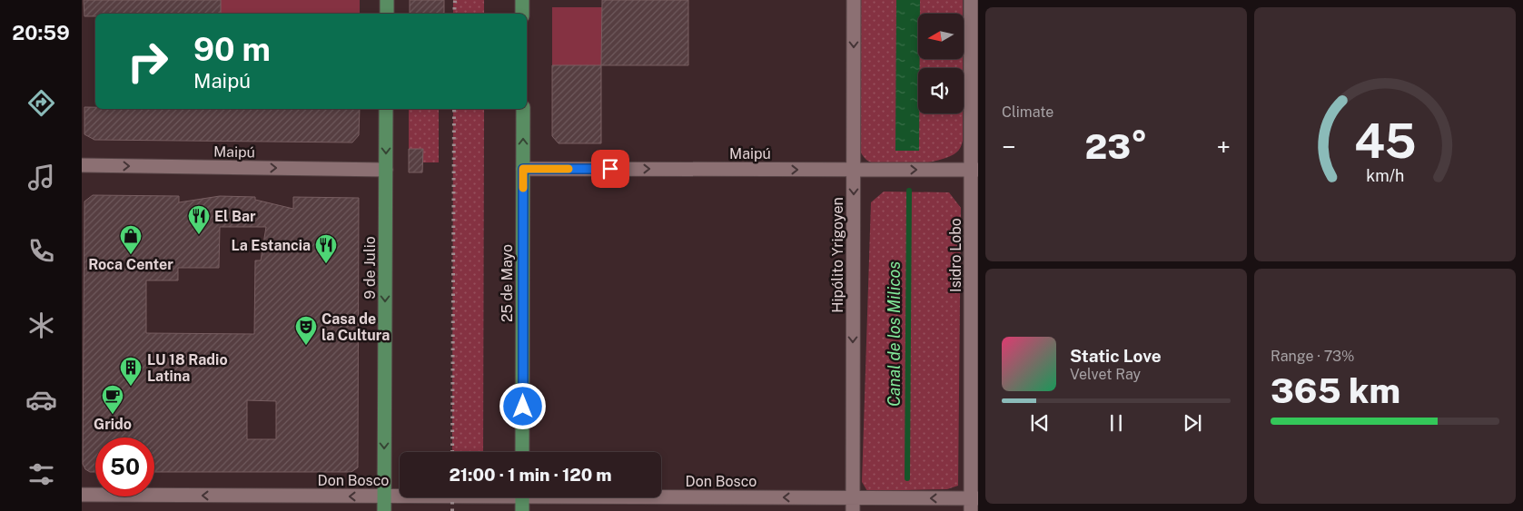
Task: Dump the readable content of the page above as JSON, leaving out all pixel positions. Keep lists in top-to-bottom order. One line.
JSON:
{"streets":{"main road":["9 de Julio","25 de Mayo"],"street":["Maipú","Hipólito Yrigoyen","Isidro Lobo","Don Bosco"]},"crossings":[["Maipú","Hipólito Yrigoyen"],["Maipú","Isidro Lobo"],["Maipú","9 de Julio"],["Maipú","25 de Mayo"],["Hipólito Yrigoyen","Don Bosco"],["Isidro Lobo","Don Bosco"],["9 de Julio","Don Bosco"]],"one_way":["Maipú","Hipólito Yrigoyen","9 de Julio","Don Bosco"],"water":["Canal de los Milicos"],"places":{"restaurant":["El Bar","La Estancia"],"shop":["Roca Center"],"theatre":["Casa de la Cultura"],"building":["LU 18 Radio Latina"],"cafe":["Grido"]},"north":"left","page":{"tabs":"20:59","tile":["Climate",["Range · 73%","365 km"]],"turn":["90 m","Maipú"],"heat":["−","23°","+"],"song":["Static Love","Velvet Ray"],"limit":"50","trip":"21:00 · 1 min · 120 m","gauge":["45","km/h"]}}
